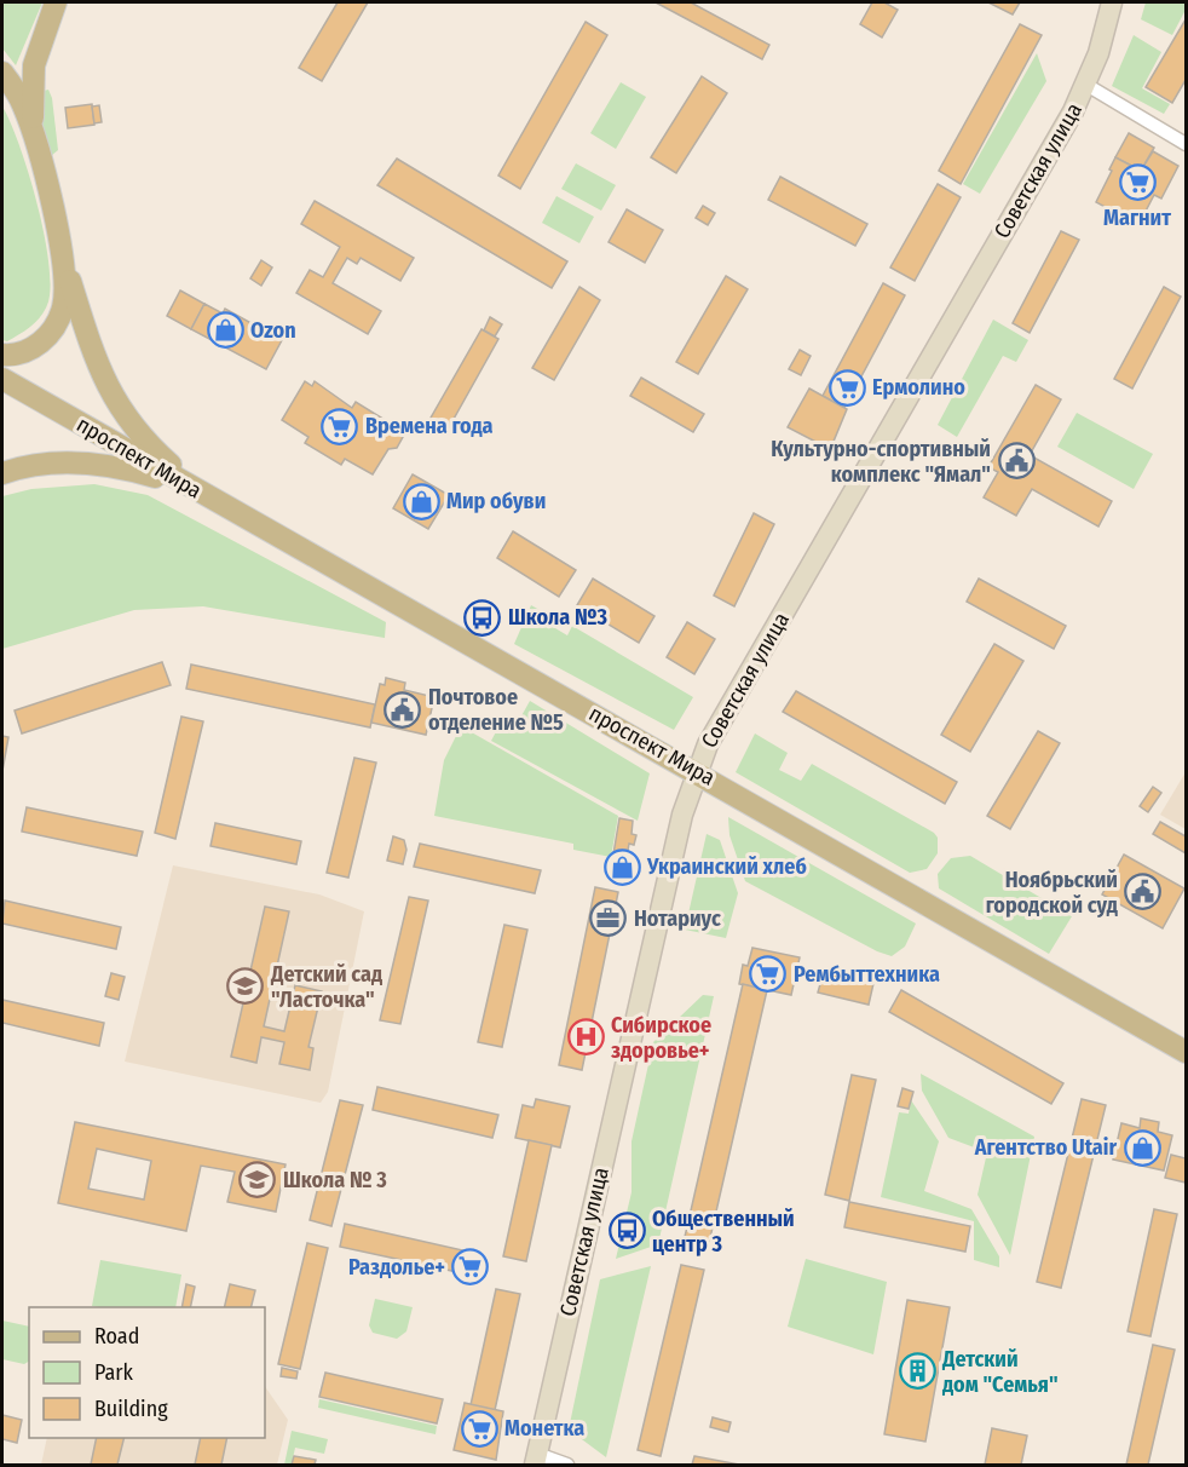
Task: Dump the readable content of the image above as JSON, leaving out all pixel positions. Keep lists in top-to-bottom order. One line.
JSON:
{"streets":{"main road":["Советская улица","проспект Мира"]},"crossings":[["Советская улица","проспект Мира"]],"places":{"supermarket":["Магнит","Ермолино","Времена года","Рембыттехника","Раздолье+","Монетка"],"shop":["Ozon","Мир обуви","Украинский хлеб","Агентство Utair"],"public building":["Культурно-спортивный комплекс \"Ямал\"","Почтовое отделение №5","Ноябрьский городской суд"],"bus stop":["Школа №3","Общественный центр 3"],"office":["Нотариус"],"school or university":["Детский сад \"Ласточка\"","Школа № 3"],"hospital":["Сибирское здоровье+"],"building":["Детский дом \"Семья\""]},"legend":["Road","Park","Building"]}
